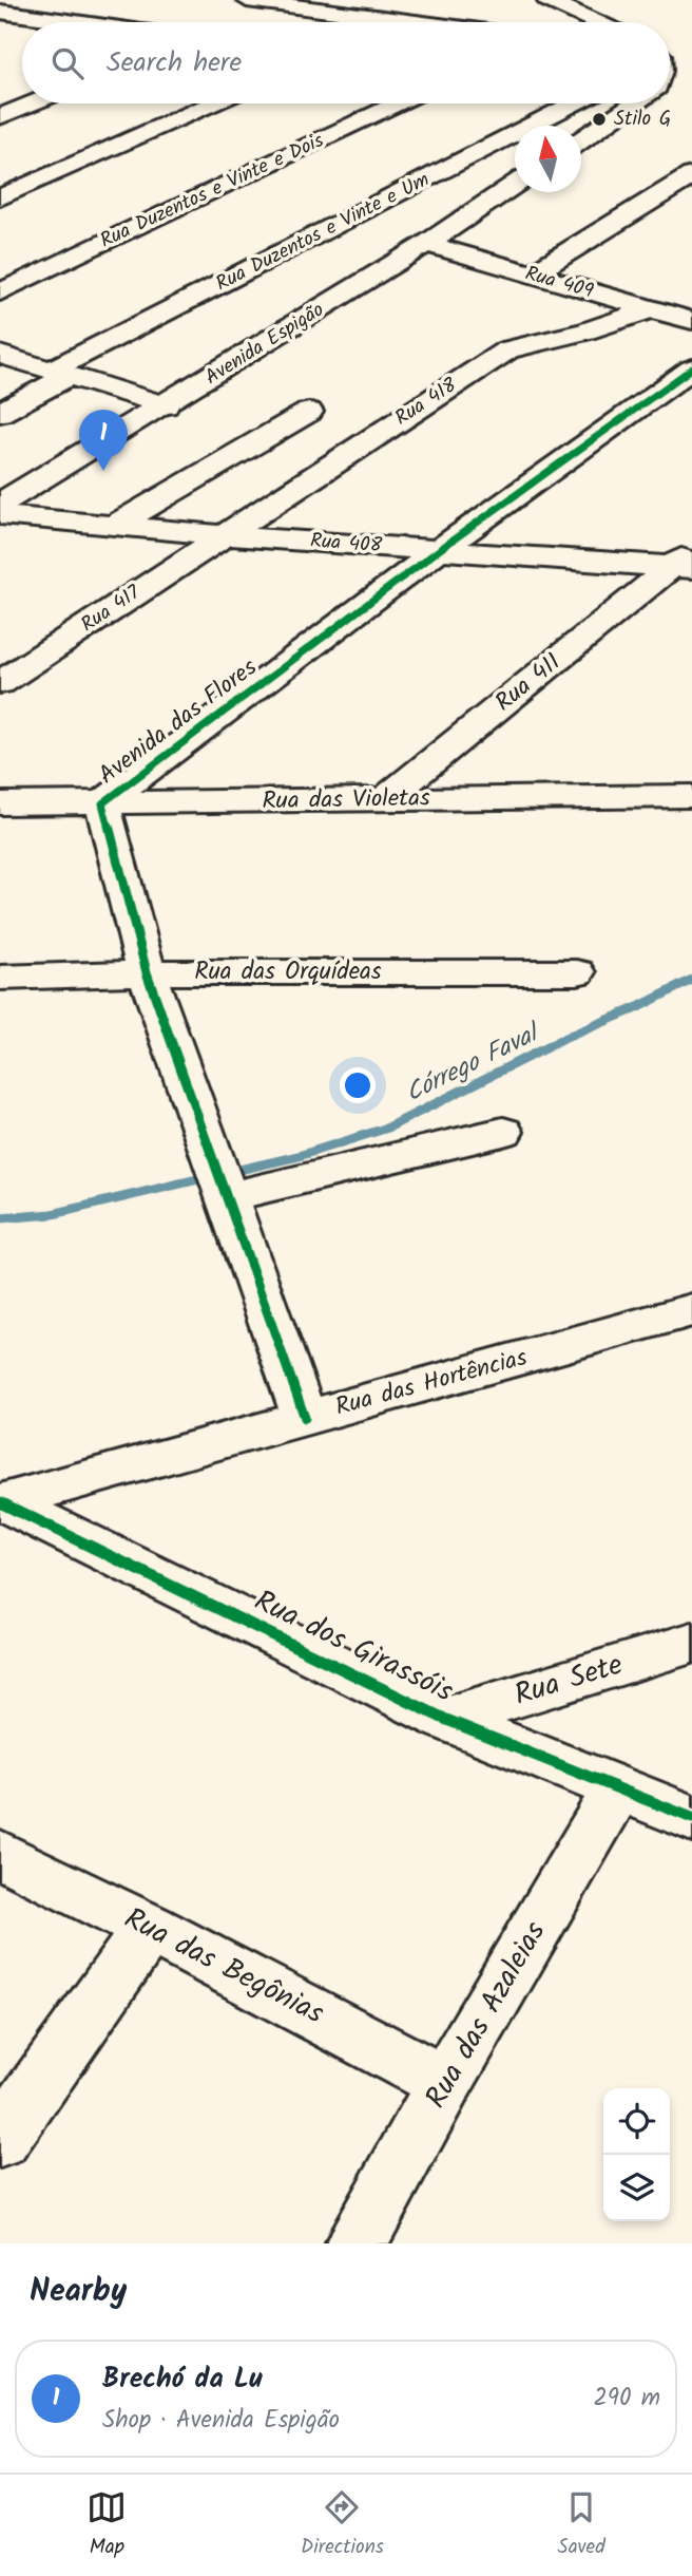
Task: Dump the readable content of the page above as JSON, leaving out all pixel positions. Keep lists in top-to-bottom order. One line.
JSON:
{"streets":{"street":["Rua Duzentos e Vinte e Dois","Rua Duzentos e Vinte e Um","Rua 409","Avenida Espigão","Rua 418","Rua 408","Rua 417","Rua 411","Avenida das Flores","Rua das Violetas","Rua das Orquídeas","Rua das Hortências","Rua dos Girassóis","Rua Sete","Rua das Begônias","Rua das Azaleias"]},"crossings":[["Rua 409","Avenida Espigão"],["Rua 409","Rua 418"],["Rua 418","Rua 408"],["Rua 418","Rua 417"],["Rua 408","Rua 417"],["Rua 408","Rua 411"],["Rua 408","Avenida das Flores"],["Rua 411","Rua das Violetas"],["Avenida das Flores","Rua das Violetas"],["Avenida das Flores","Rua das Orquídeas"],["Avenida das Flores","Rua das Hortências"],["Rua das Hortências","Rua dos Girassóis"],["Rua dos Girassóis","Rua Sete"],["Rua dos Girassóis","Rua das Azaleias"],["Rua das Begônias","Rua das Azaleias"]],"water":["Córrego Faval"],"places":["Stilo G"],"north":"top","page":{"search":"Search here","pins":"1","heading":"Nearby","list":[{"mark":"1","name":"Brechó da Lu","note":"Shop · Avenida Espigão","value":"290 m"}],"nav":["Map","Directions","Saved"]}}
